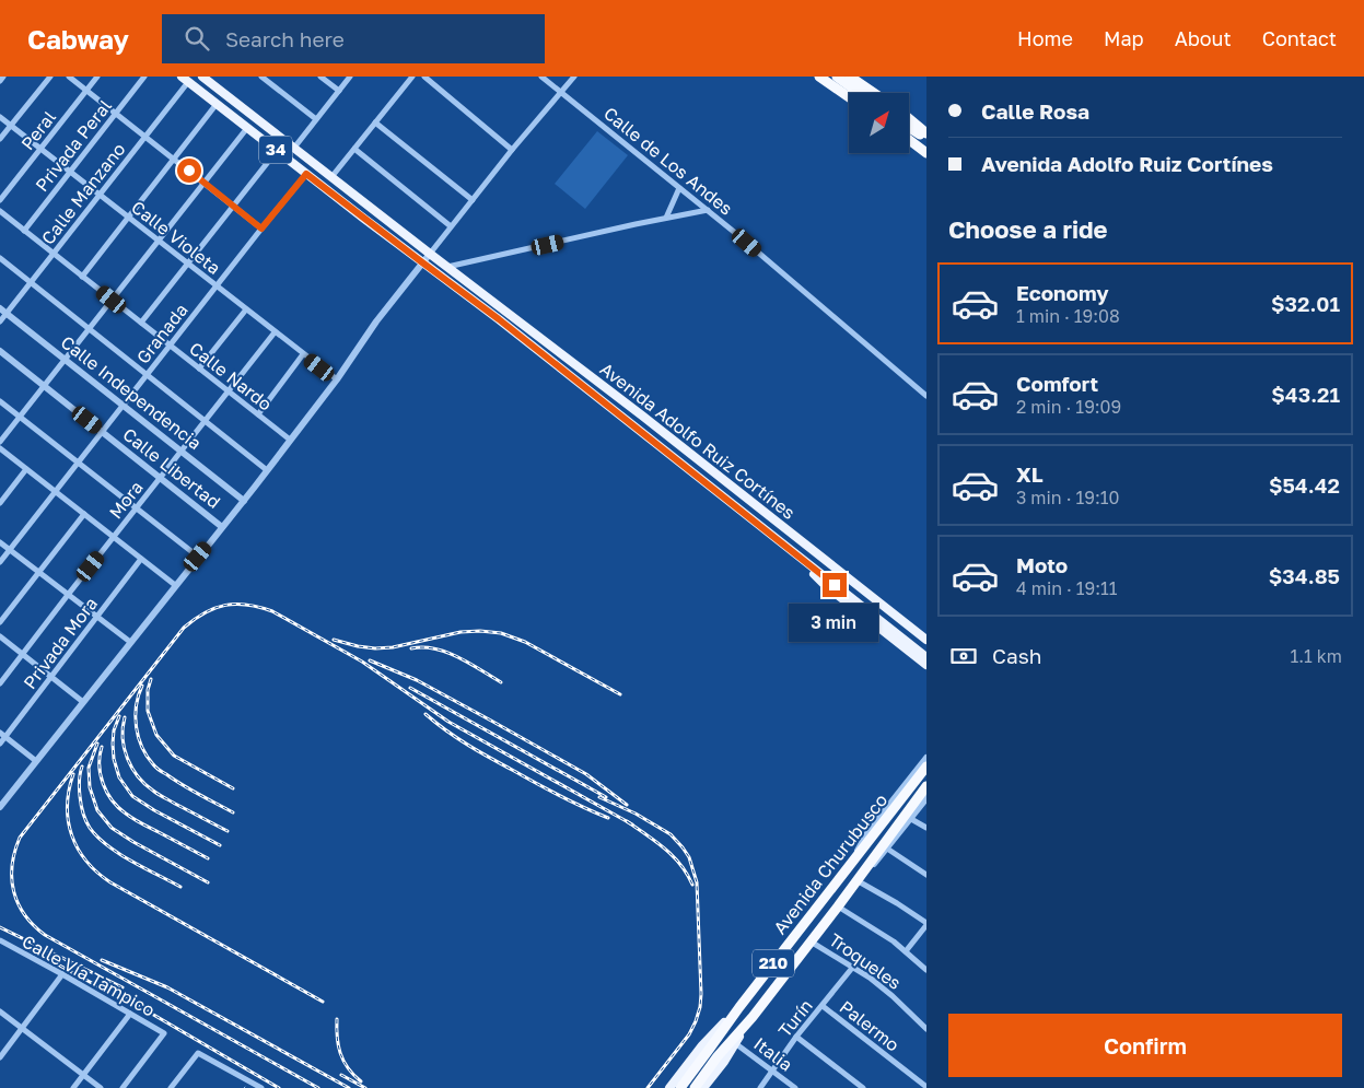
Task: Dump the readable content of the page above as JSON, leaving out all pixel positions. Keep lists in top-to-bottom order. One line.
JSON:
{"streets":{"highway":["Avenida Churubusco","210"],"main road":["34","Avenida Adolfo Ruiz Cortínes"],"street":["Peral","Privada Peral","Calle de Los Andes","Calle Manzano","Calle Violeta","Granada","Calle Nardo","Calle Independencia","Calle Libertad","Mora","Privada Mora","Troqueles","Calle Vía Tampico","Turín","Palermo","Italia"]},"crossings":[["Peral","Calle Violeta"],["Privada Peral","Calle Violeta"],["Privada Peral","Calle Nardo"],["34","Calle Manzano"],["34","Granada"],["34","Avenida Adolfo Ruiz Cortínes"],["Calle Manzano","Calle Violeta"],["Calle Manzano","Calle Nardo"],["Calle Manzano","Calle Independencia"],["Calle Violeta","Granada"],["Calle Violeta","Mora"],["Granada","Calle Nardo"],["Granada","Calle Independencia"],["Granada","Calle Libertad"],["Calle Nardo","Mora"],["Calle Independencia","Mora"],["Calle Libertad","Mora"],["Avenida Churubusco","Troqueles"],["Avenida Churubusco","Italia"],["Troqueles","Turín"],["Turín","Palermo"],["Turín","Italia"]],"north":"top right","page":{"header":"Cabway","search":"Search here","nav":["Home","Map","About","Contact"],"banner":["Calle Rosa","Avenida Adolfo Ruiz Cortínes"],"heading":"Choose a ride","list":[{"name":"Economy","note":"1 min · 19:08","value":"$32.01"},{"name":"Comfort","note":"2 min · 19:09","value":"$43.21"},{"name":"XL","note":"3 min · 19:10","value":"$54.42"},{"name":"Moto","note":"4 min · 19:11","value":"$34.85"}],"bubble":"3 min","pay":["Cash","1.1 km"],"buttons":"Confirm"}}
